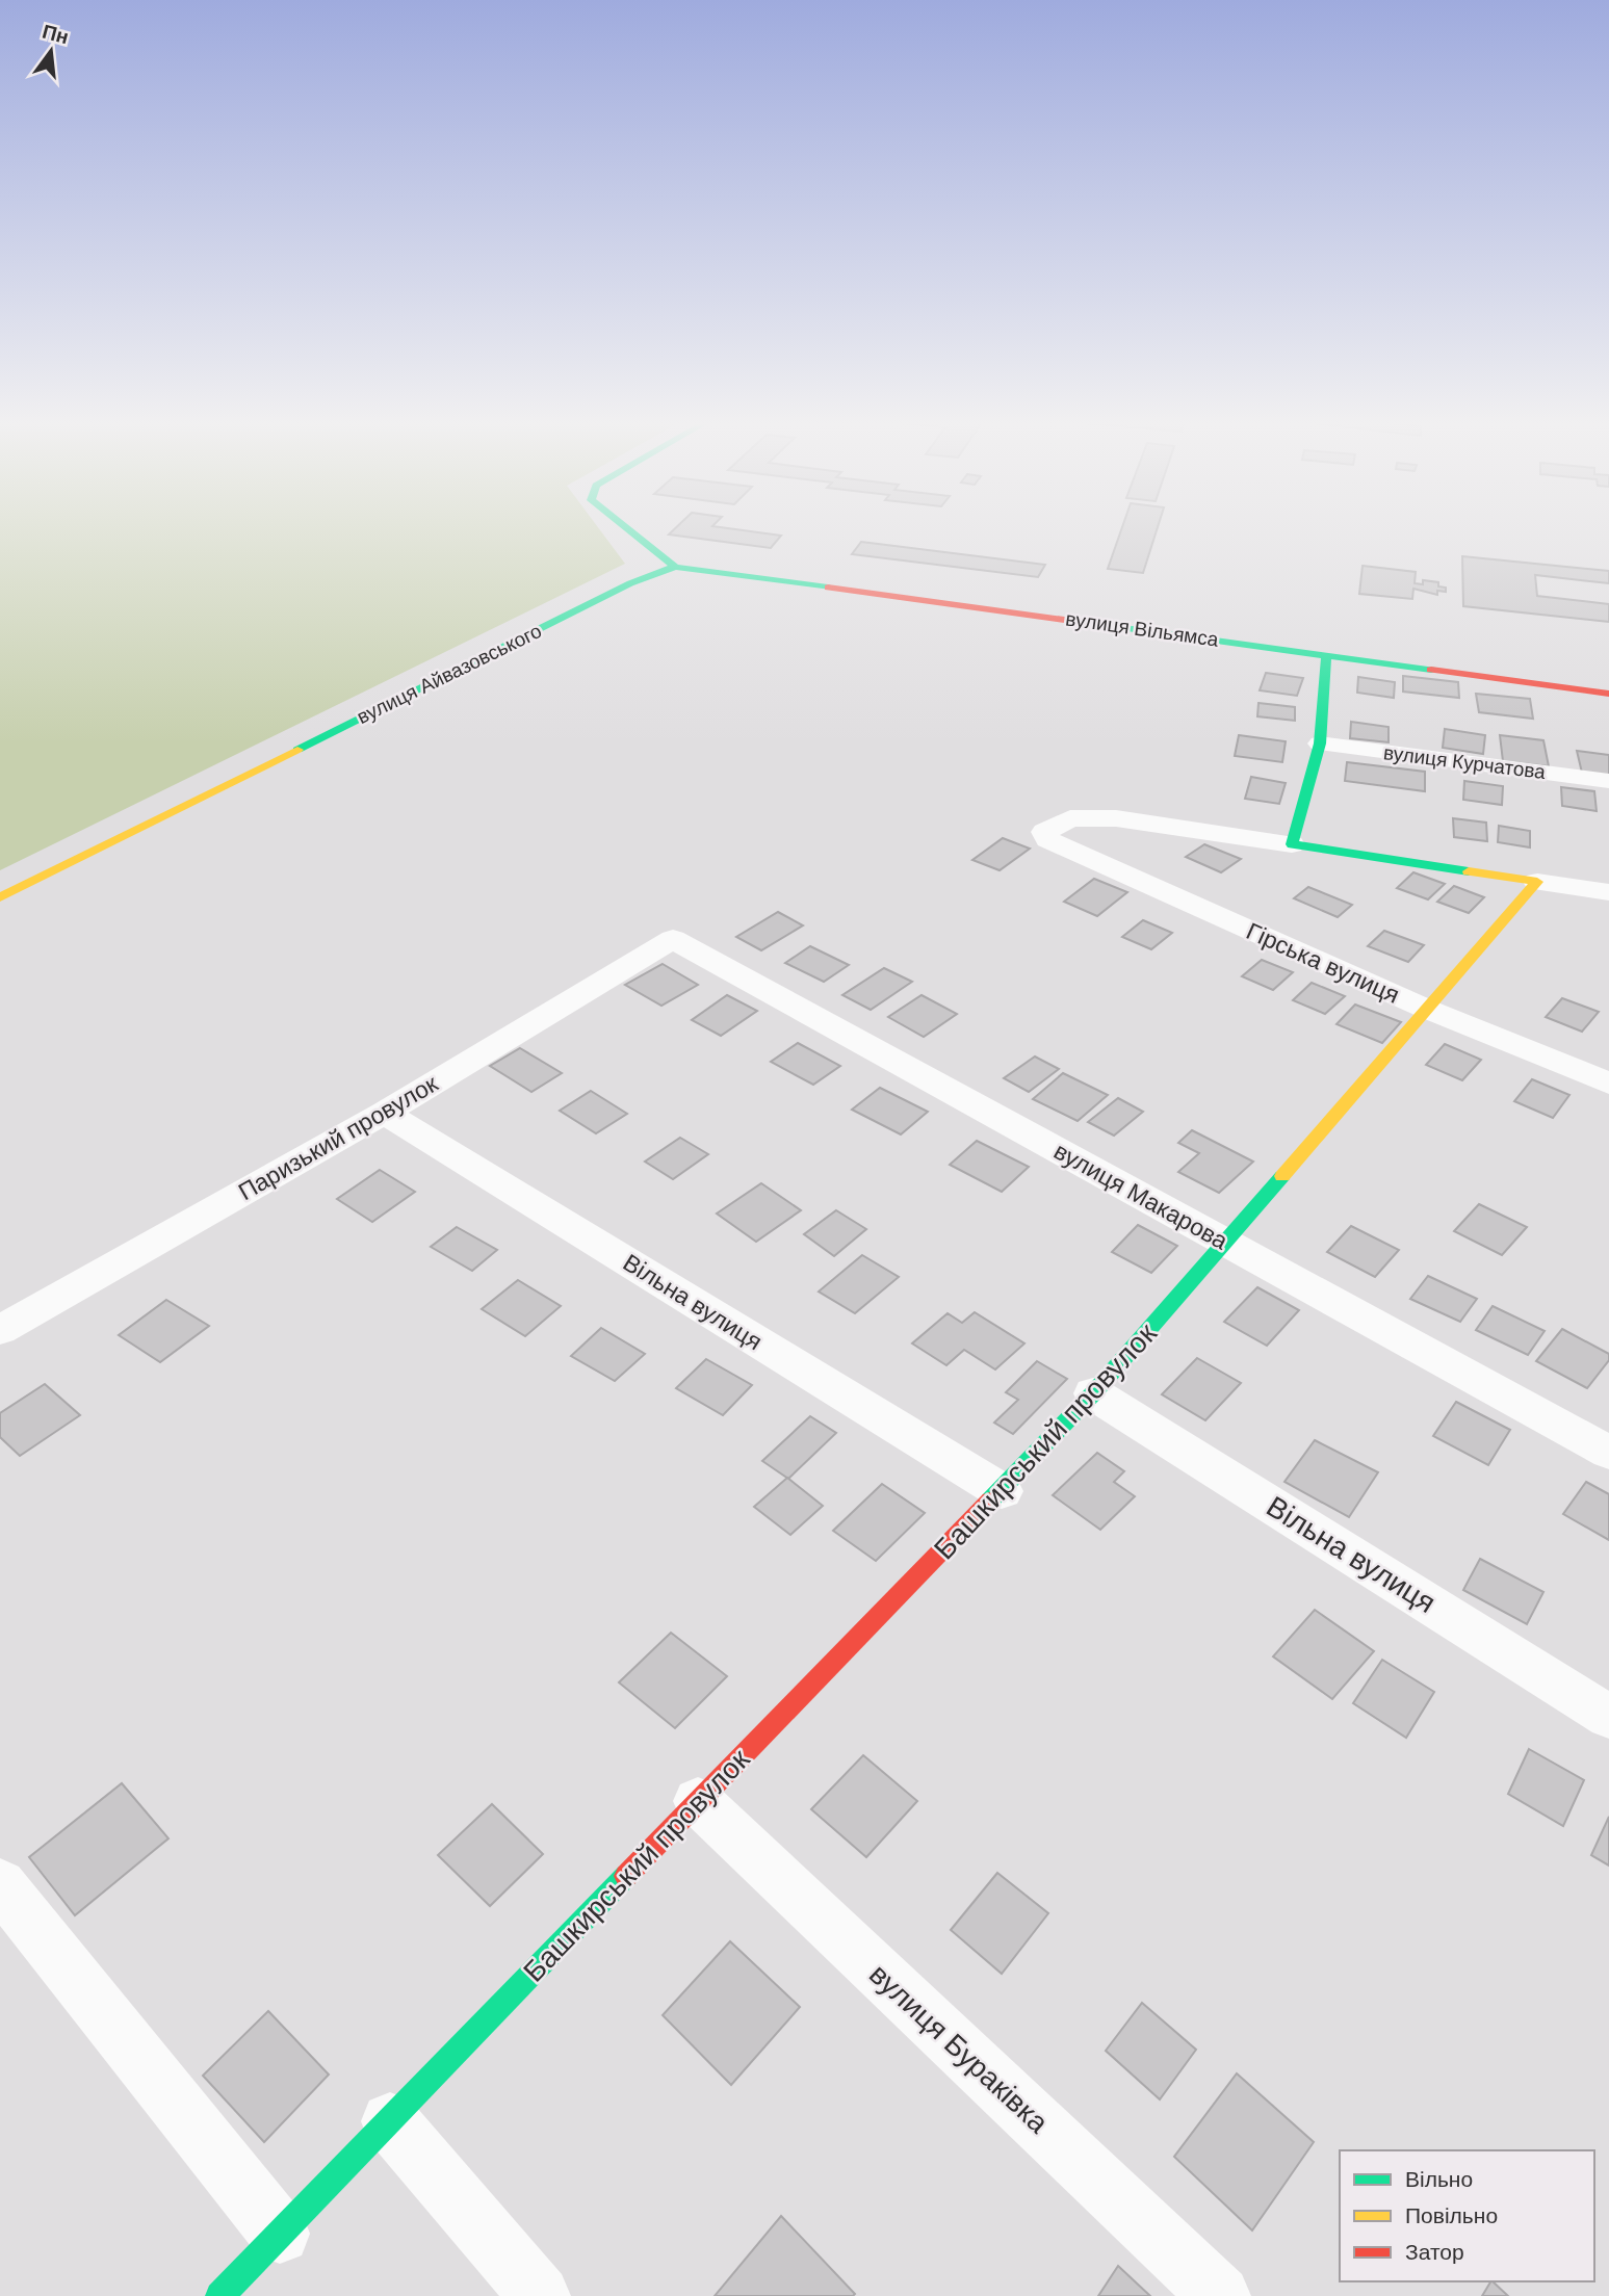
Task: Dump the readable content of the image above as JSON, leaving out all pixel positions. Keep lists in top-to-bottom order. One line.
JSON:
{"streets":{"street":["вулиця Вільямса","вулиця Айвазовського","вулиця Курчатова","Гірська вулиця","Паризький провулок","вулиця Макарова","Вільна вулиця","Башкирський провулок","вулиця Бураківка"]},"crossings":[["вулиця Вільямса","вулиця Айвазовського"],["Гірська вулиця","Башкирський провулок"],["Паризький провулок","вулиця Макарова"],["Паризький провулок","Вільна вулиця"],["вулиця Макарова","Башкирський провулок"],["Вільна вулиця","Башкирський провулок"],["Башкирський провулок","вулиця Бураківка"]],"legend":["Вільно","Повільно","Затор"],"north":"top"}
